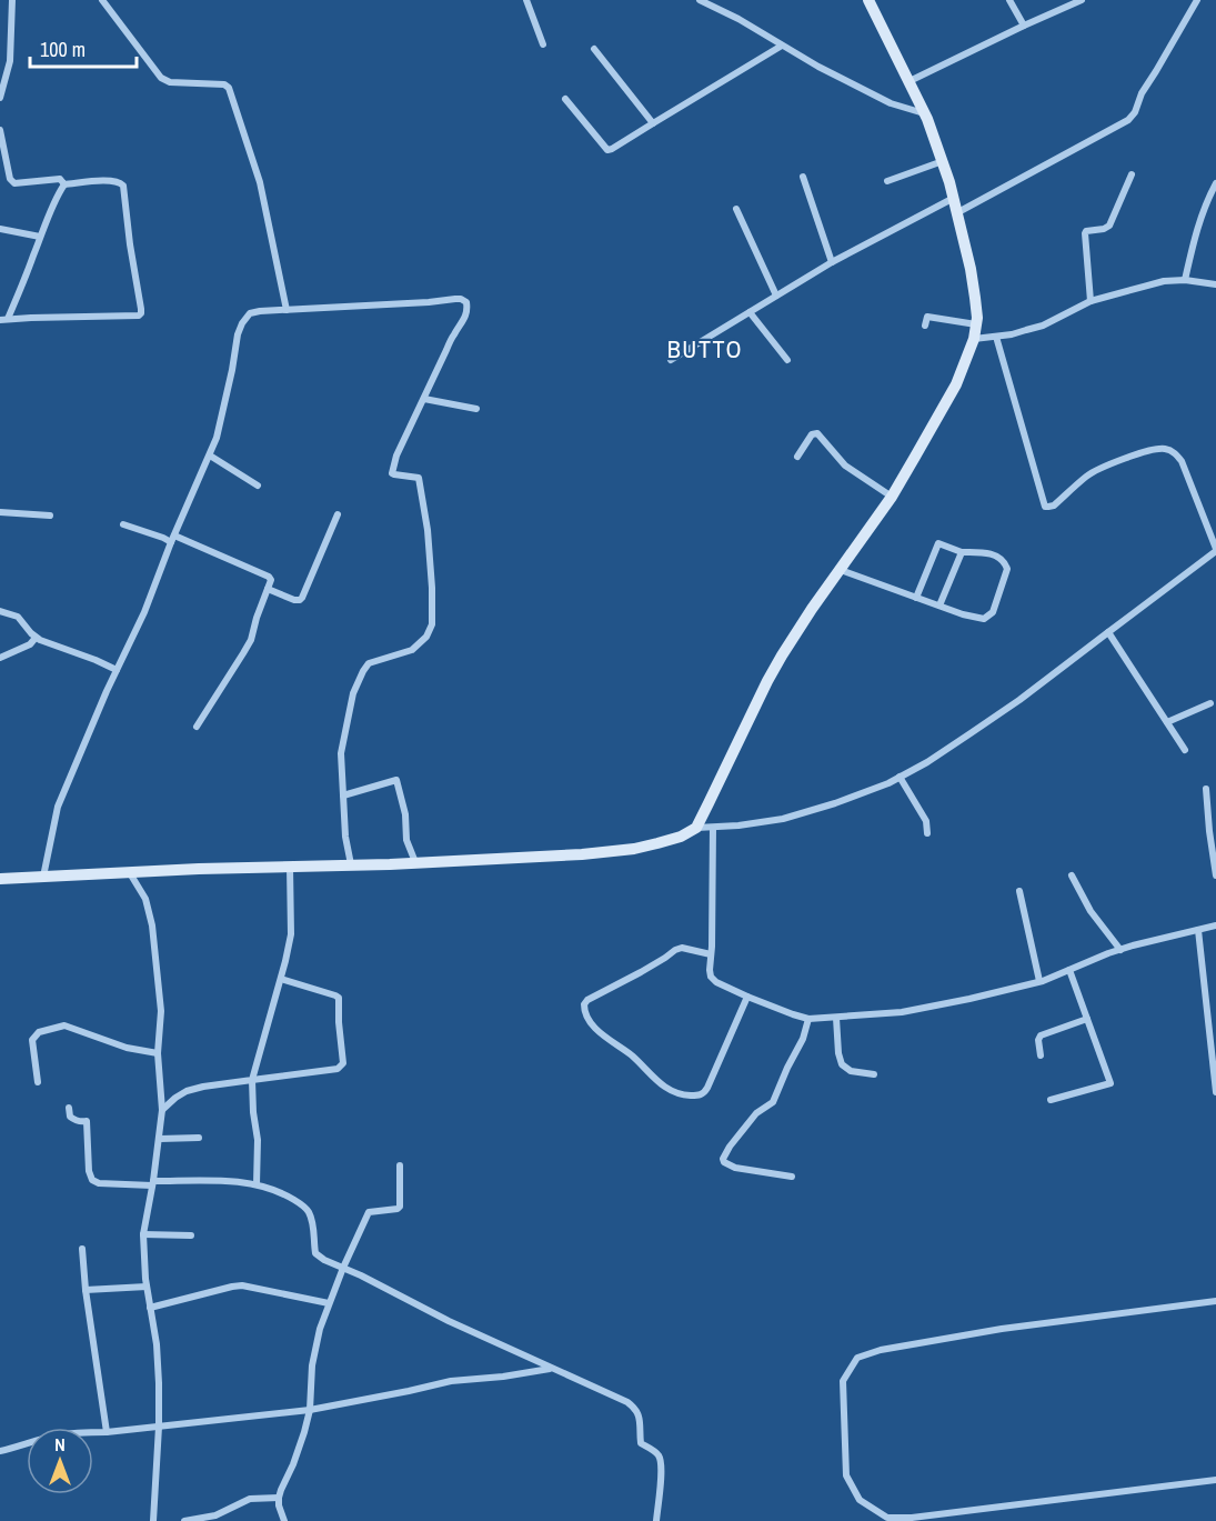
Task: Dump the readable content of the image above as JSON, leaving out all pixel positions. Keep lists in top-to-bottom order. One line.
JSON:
{"districts":["BUTTO"],"scale_bar":"100 m","north":"top"}
